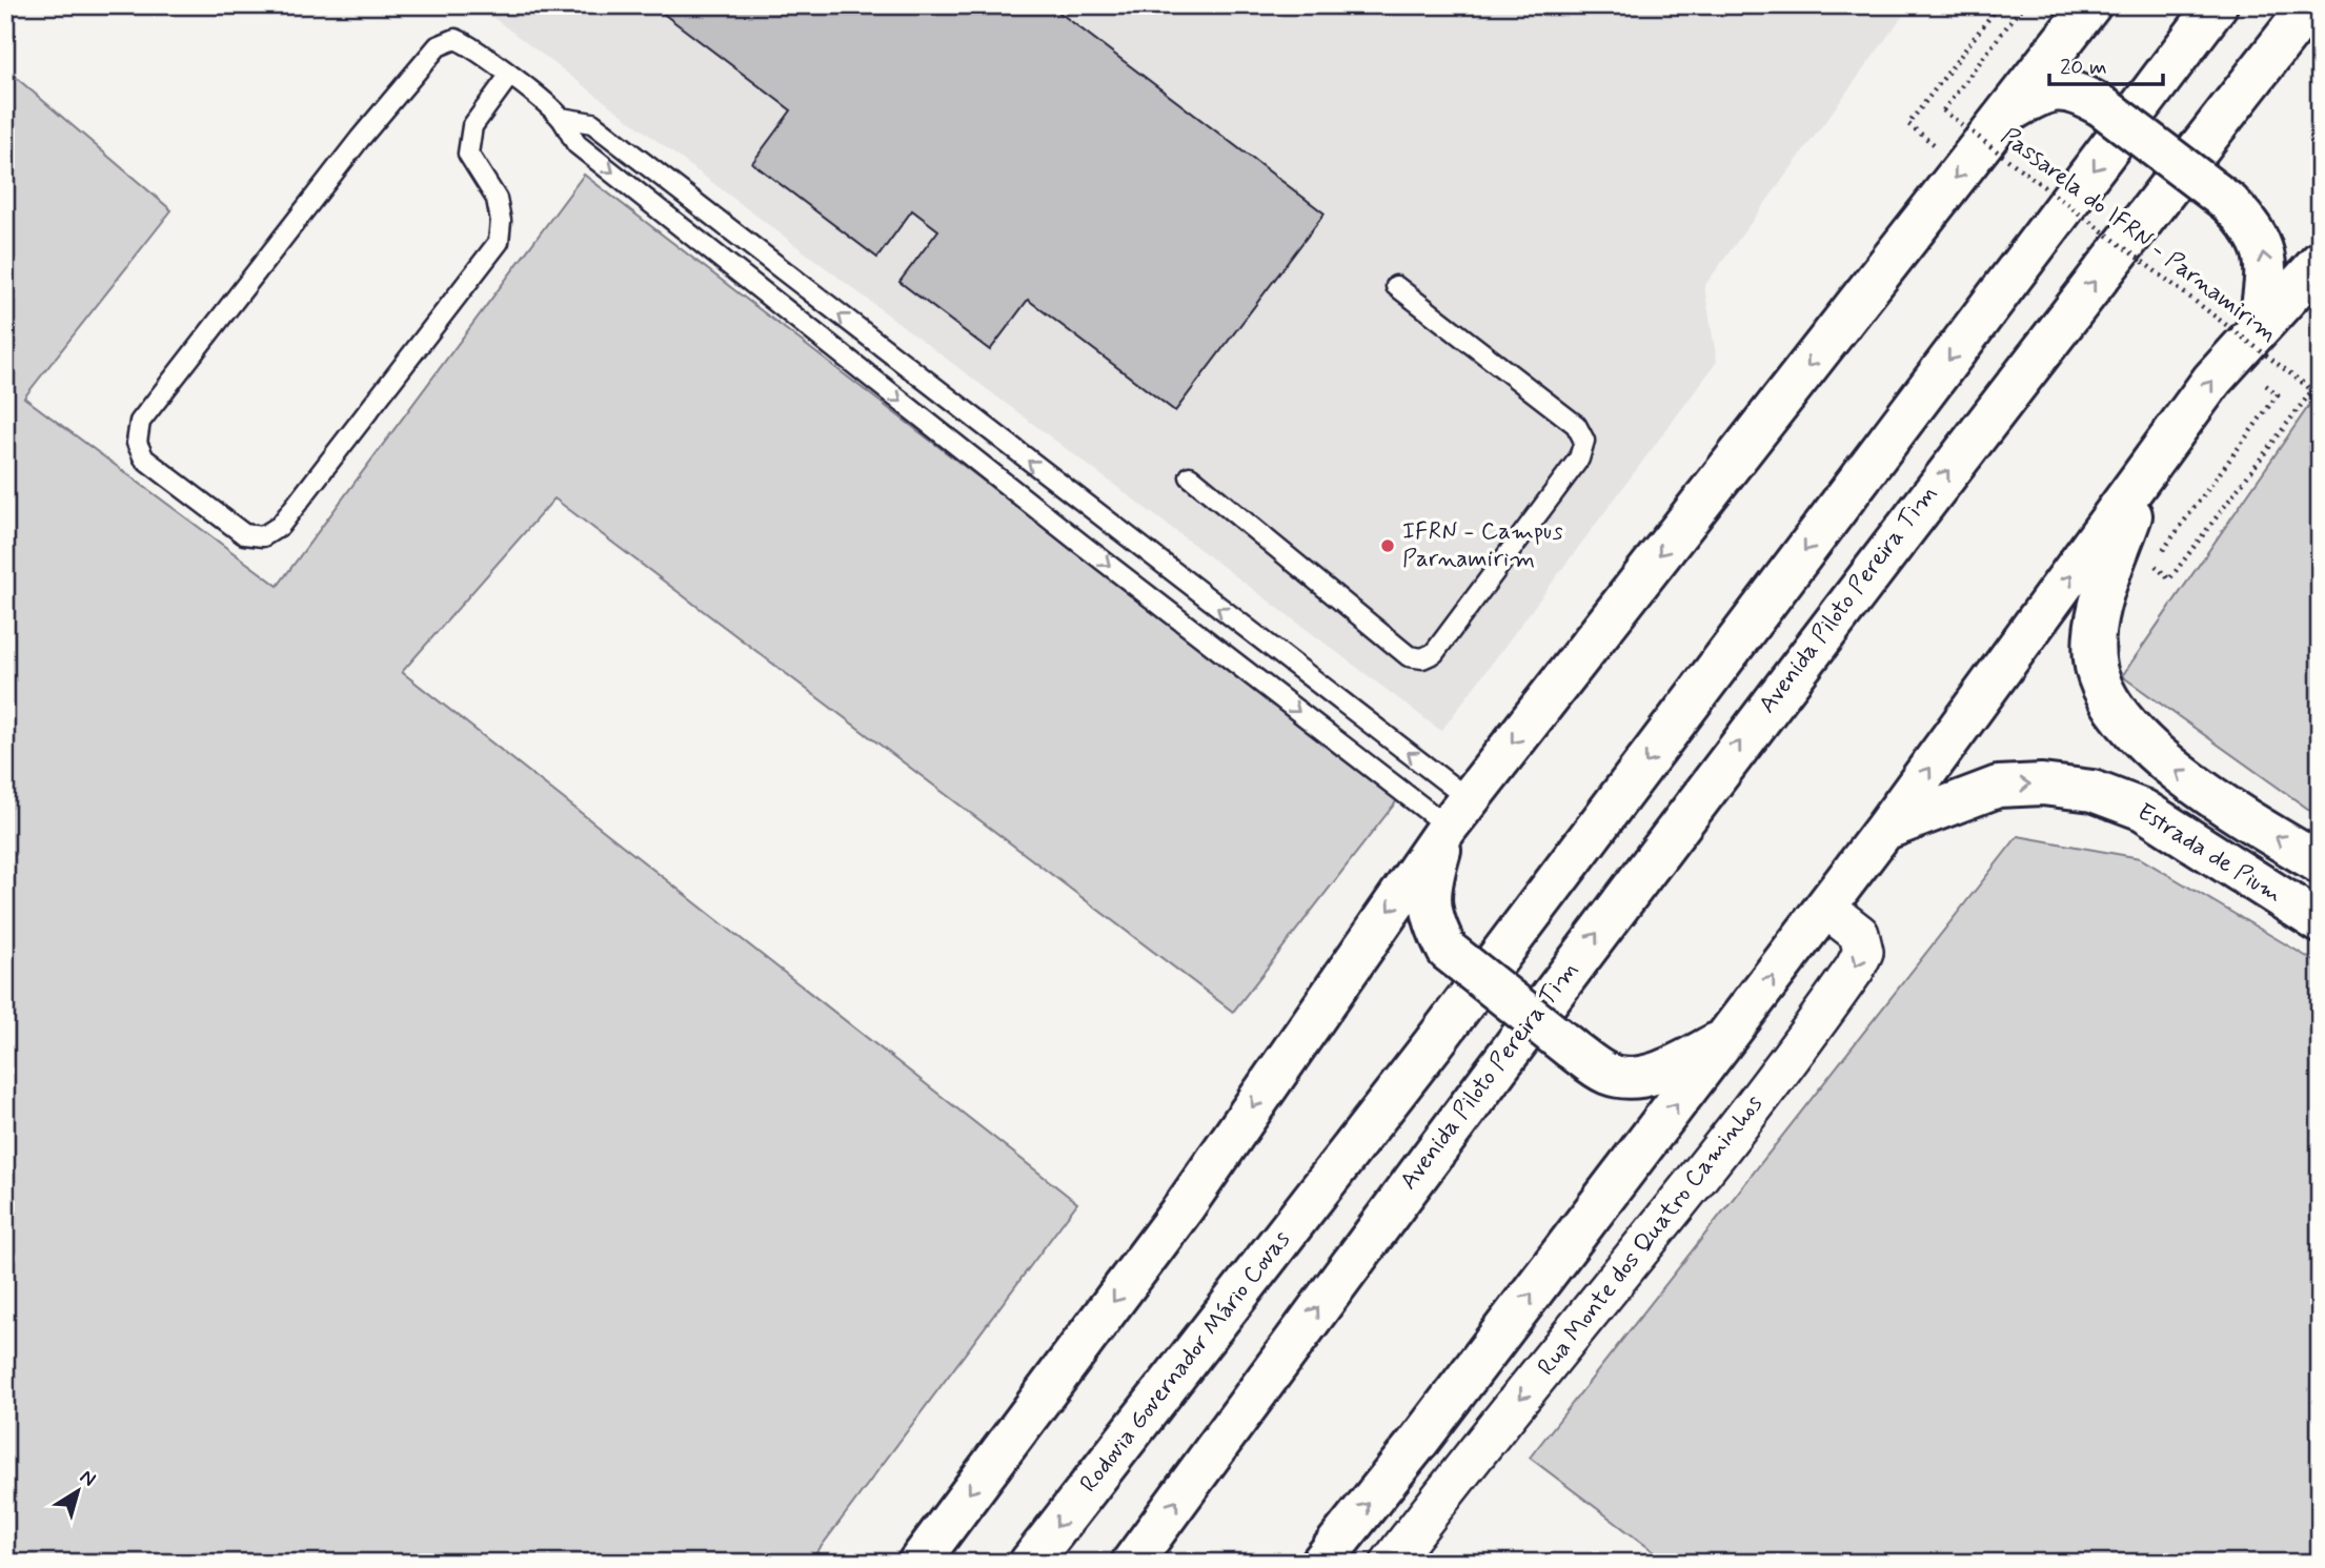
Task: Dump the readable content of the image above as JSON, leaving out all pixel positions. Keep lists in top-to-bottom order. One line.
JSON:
{"streets":{"main road":["Avenida Piloto Pereira Tim","Estrada de Pium","Rodovia Governador Mário Covas"],"street":["Rua Monte dos Quatro Caminhos"],"path":["Passarela do IFRN - Parnamirim"]},"one_way":["Rua Monte dos Quatro Caminhos"],"places":["IFRN - Campus Parnamirim"],"scale_bar":"20 m","north":"top right"}
